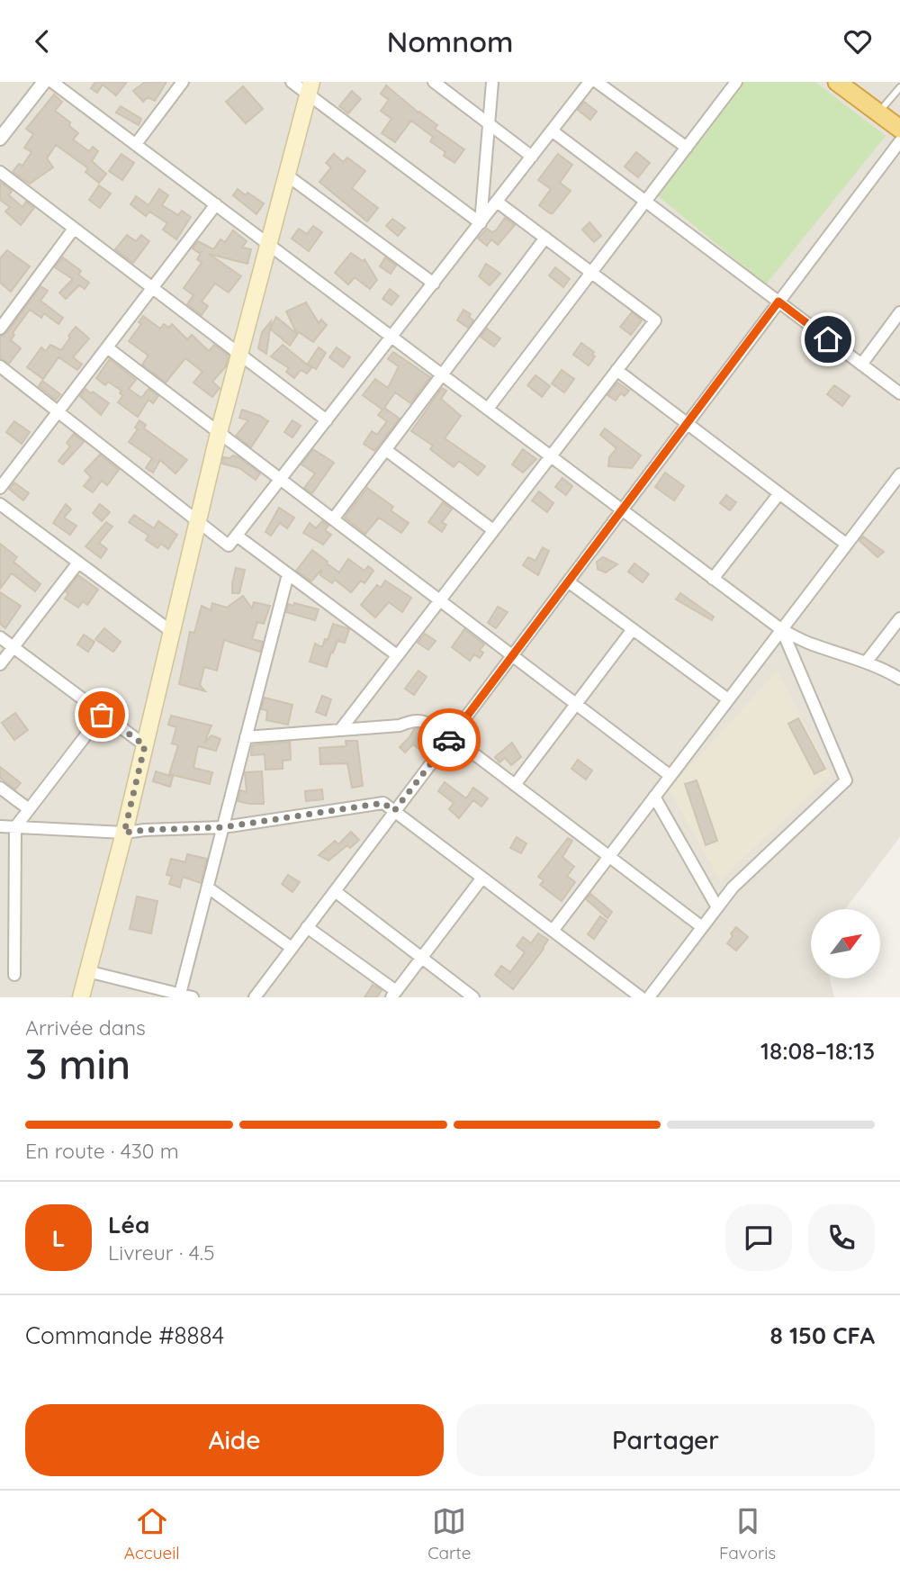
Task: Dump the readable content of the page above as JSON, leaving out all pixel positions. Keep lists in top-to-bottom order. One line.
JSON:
{"north":"top right","page":{"header":"Nomnom","heading":["3 min","Arrivée dans","18:08–18:13"],"panel":["Léa","Livreur · 4.5","Commande #8884","8 150 CFA"],"bar":"En route · 430 m","round":"L","buttons":["Aide","Partager"],"tabs":["Accueil","Carte","Favoris"]}}
